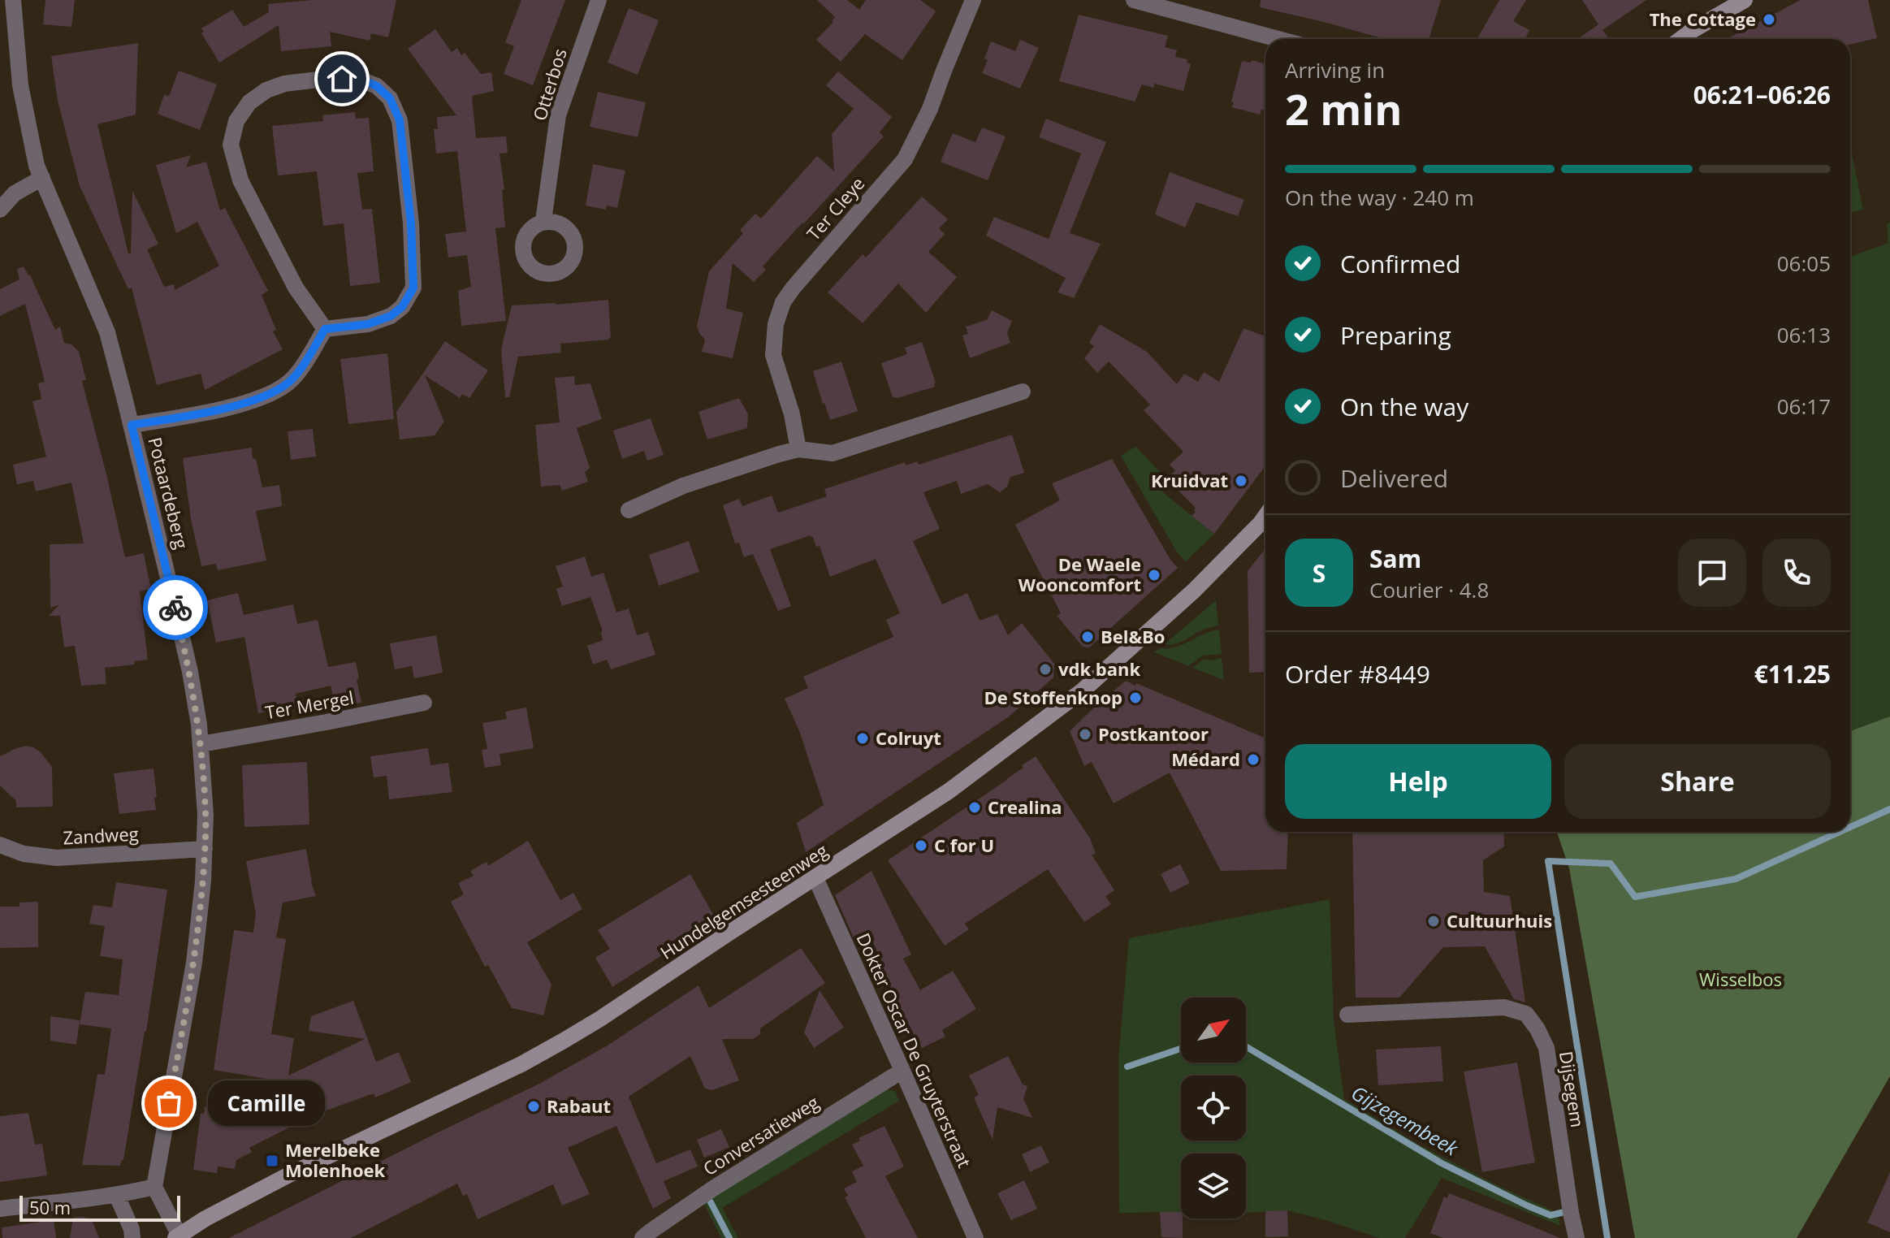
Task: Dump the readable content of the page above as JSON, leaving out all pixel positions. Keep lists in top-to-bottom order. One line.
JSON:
{"streets":{"main road":["Hundelgemsesteenweg"],"street":["Otterbos","Ter Cleye","Potaardeberg","Ter Mergel","Zandweg","Dokter Oscar De Gruyterstraat","Dijsegem","Conversatieweg"]},"crossings":[["Potaardeberg","Ter Mergel"],["Potaardeberg","Zandweg"],["Hundelgemsesteenweg","Dokter Oscar De Gruyterstraat"],["Dokter Oscar De Gruyterstraat","Conversatieweg"]],"water":["Gijzegembeek"],"parks":["Wisselbos"],"places":{"other":["The Cottage","Kruidvat","De Waele Wooncomfort","Bel&Bo","vdk bank","De Stoffenknop","Postkantoor","Colruyt","Médard","Crealina","C for U","Cultuurhuis","Camille","Rabaut"],"transit":["Merelbeke Molenhoek"]},"scale_bar":"50 m","north":"top right","page":{"heading":["2 min","Arriving in","06:21–06:26"],"panel":["Sam","Courier · 4.8","Order #8449","€11.25"],"bar":"On the way · 240 m","list":[["Confirmed","06:05"],["Preparing","06:13"],["On the way","06:17"],"Delivered"],"round":"S","buttons":["Help","Share"],"bubble":"Camille","scale":"50 m"}}
